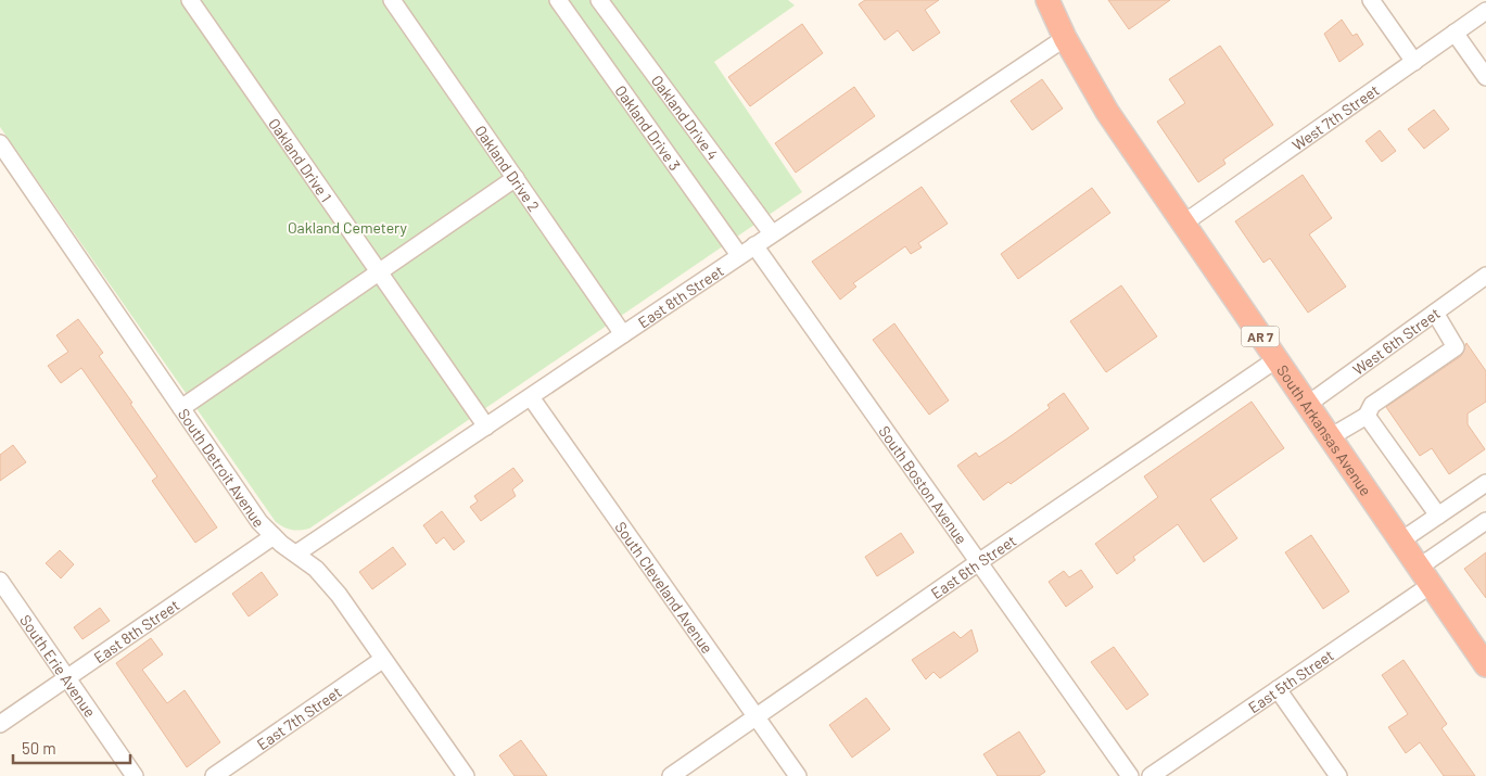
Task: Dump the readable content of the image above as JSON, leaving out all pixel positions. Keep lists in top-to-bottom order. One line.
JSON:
{"streets":{"highway":["AR 7","South Arkansas Avenue"],"street":["Oakland Drive 4","West 7th Street","Oakland Drive 3","Oakland Drive 1","Oakland Drive 2","East 8th Street","West 6th Street","South Detroit Avenue","South Boston Avenue","East 6th Street","South Cleveland Avenue","South Erie Avenue","East 5th Street","East 7th Street"]},"crossings":[["Oakland Drive 4","East 8th Street"],["West 7th Street","South Arkansas Avenue"],["Oakland Drive 3","East 8th Street"],["Oakland Drive 1","East 8th Street"],["Oakland Drive 2","East 8th Street"],["East 8th Street","South Arkansas Avenue"],["East 8th Street","South Detroit Avenue"],["East 8th Street","South Boston Avenue"],["East 8th Street","South Cleveland Avenue"],["East 8th Street","South Erie Avenue"],["West 6th Street","South Arkansas Avenue"],["South Arkansas Avenue","East 6th Street"],["South Arkansas Avenue","East 5th Street"],["South Detroit Avenue","East 7th Street"],["South Boston Avenue","East 6th Street"],["East 6th Street","South Cleveland Avenue"]],"parks":["Oakland Cemetery"],"scale_bar":"50 m"}
